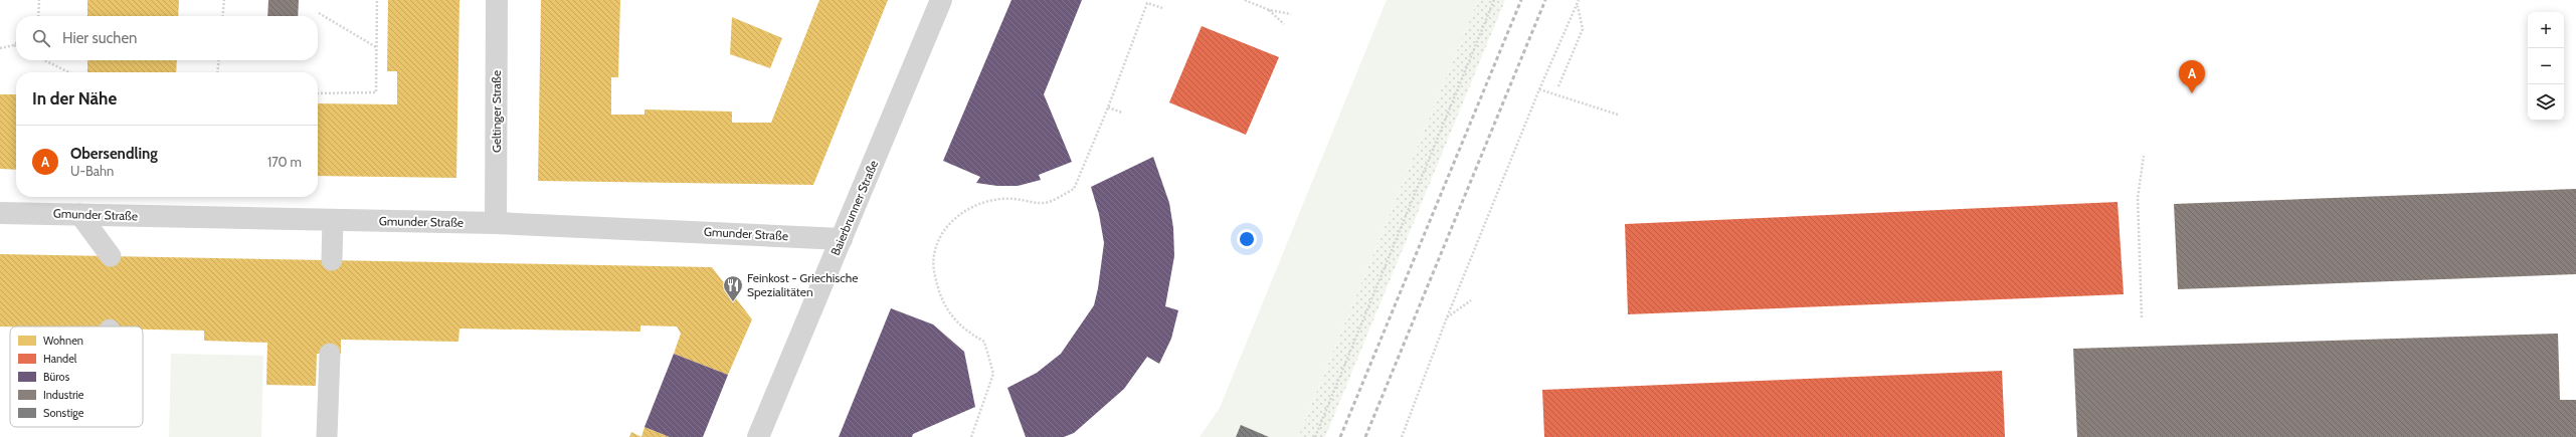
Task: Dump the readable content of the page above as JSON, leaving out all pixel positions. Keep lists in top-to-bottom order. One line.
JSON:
{"streets":{"street":["Geltinger Straße","Baierbrunner Straße","Gmunder Straße"]},"crossings":[["Geltinger Straße","Gmunder Straße"],["Baierbrunner Straße","Gmunder Straße"]],"places":{"restaurant":["Feinkost - Griechische Spezialitäten"]},"legend":["Wohnen","Handel","Büros","Industrie","Sonstige"],"page":{"map_buttons":["+","−"],"search":"Hier suchen","pins":"A","heading":"In der Nähe","list":[{"mark":"A","name":"Obersendling","note":"U-Bahn","value":"170 m"}]}}
